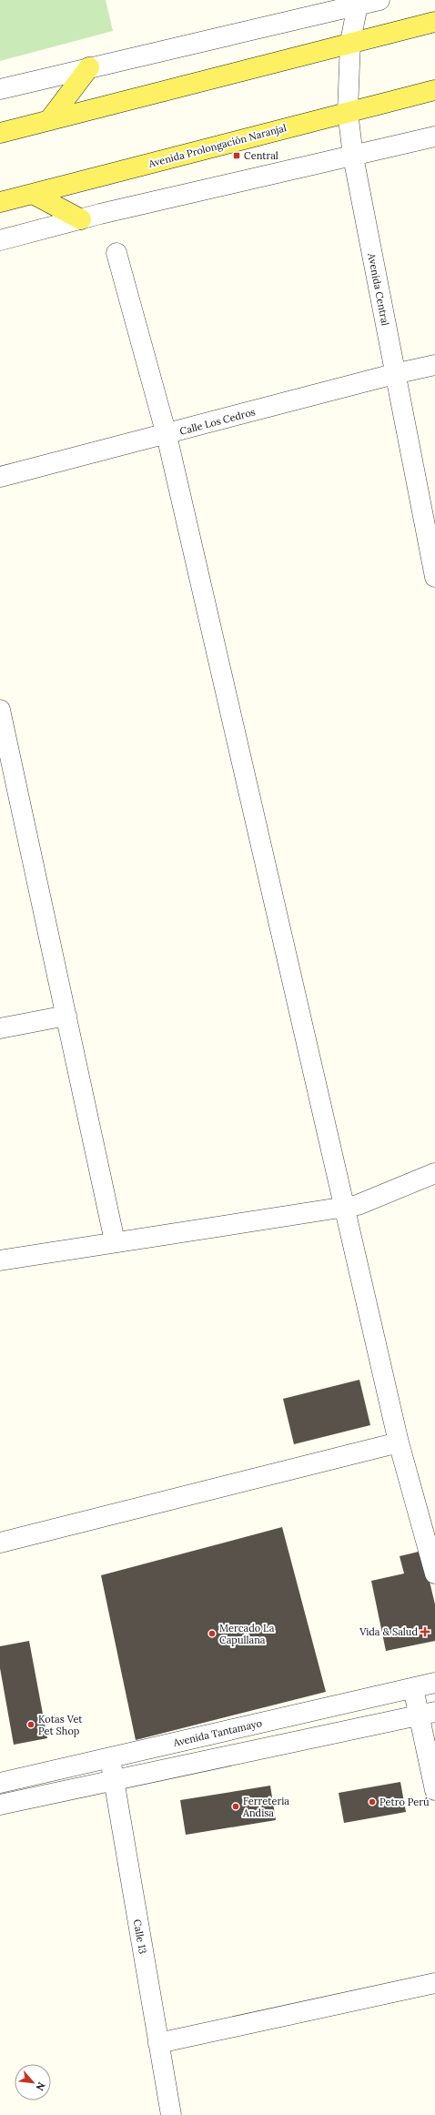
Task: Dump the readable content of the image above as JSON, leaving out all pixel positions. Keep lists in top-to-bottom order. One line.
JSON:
{"streets":{"main road":["Avenida Prolongación Naranjal"],"street":["Avenida Central","Calle Los Cedros","Avenida Tantamayo","Calle 13"]},"crossings":[["Avenida Prolongación Naranjal","Avenida Central"],["Avenida Central","Calle Los Cedros"],["Avenida Tantamayo","Calle 13"]],"places":{"transit":["Central"],"health":["Vida & Salud"],"other":["Mercado La Capullana","Kotas Vet Pet Shop","Petro Perú","Ferreteria Andisa"]},"north":"bottom right"}
